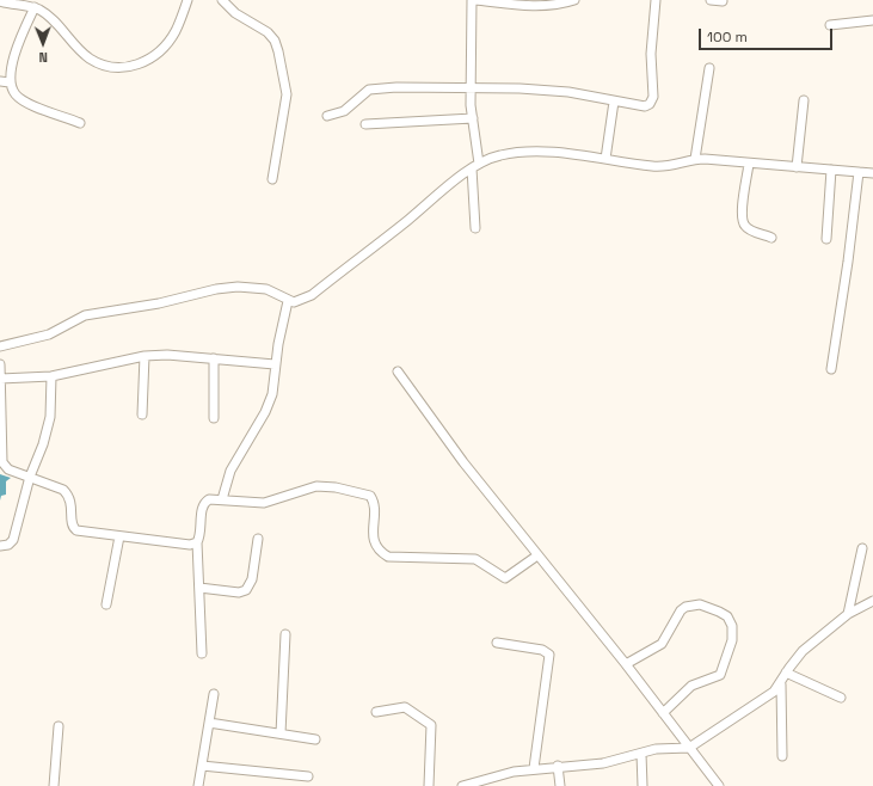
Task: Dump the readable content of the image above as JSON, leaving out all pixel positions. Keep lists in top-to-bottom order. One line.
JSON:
{"scale_bar":"100 m","north":"bottom"}
